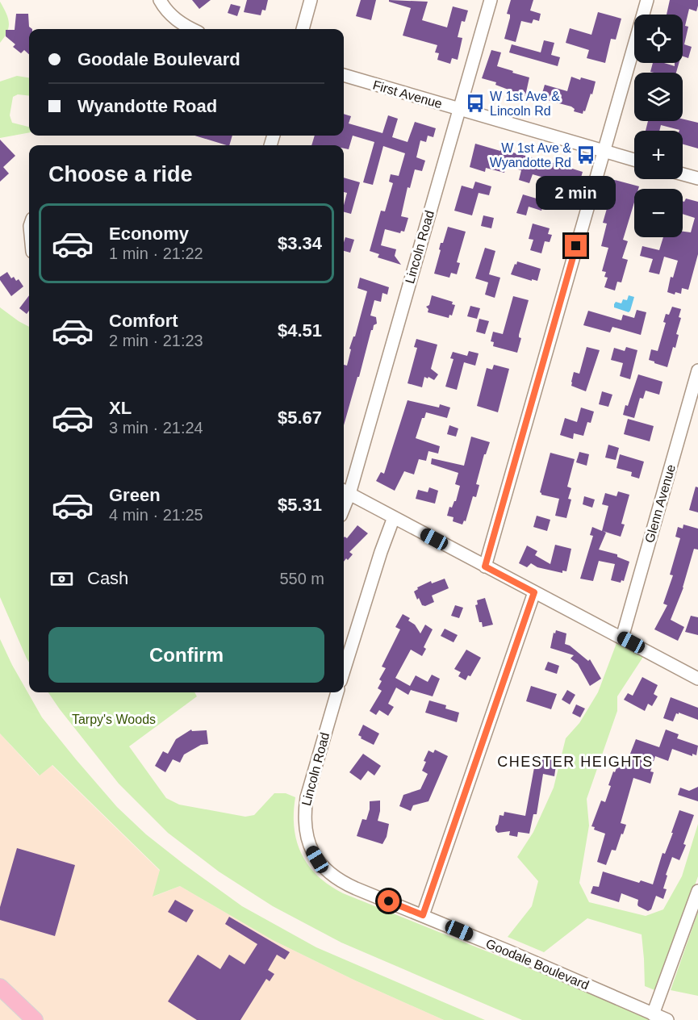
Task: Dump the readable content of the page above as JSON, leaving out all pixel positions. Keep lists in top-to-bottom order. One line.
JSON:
{"streets":{"street":["First Avenue","Lincoln Road","Glenn Avenue","Goodale Boulevard"]},"crossings":[["First Avenue","Lincoln Road"],["Lincoln Road","Goodale Boulevard"]],"districts":["CHESTER HEIGHTS"],"parks":["Tarpy's Woods"],"places":{"bus stop":["W 1st Ave & Lincoln Rd","W 1st Ave & Wyandotte Rd"]},"page":{"map_buttons":["+","−"],"banner":["Goodale Boulevard","Wyandotte Road"],"heading":"Choose a ride","bubble":"2 min","list":[{"name":"Economy","note":"1 min · 21:22","value":"$3.34"},{"name":"Comfort","note":"2 min · 21:23","value":"$4.51"},{"name":"XL","note":"3 min · 21:24","value":"$5.67"},{"name":"Green","note":"4 min · 21:25","value":"$5.31"}],"pay":["Cash","550 m"],"buttons":"Confirm"}}
